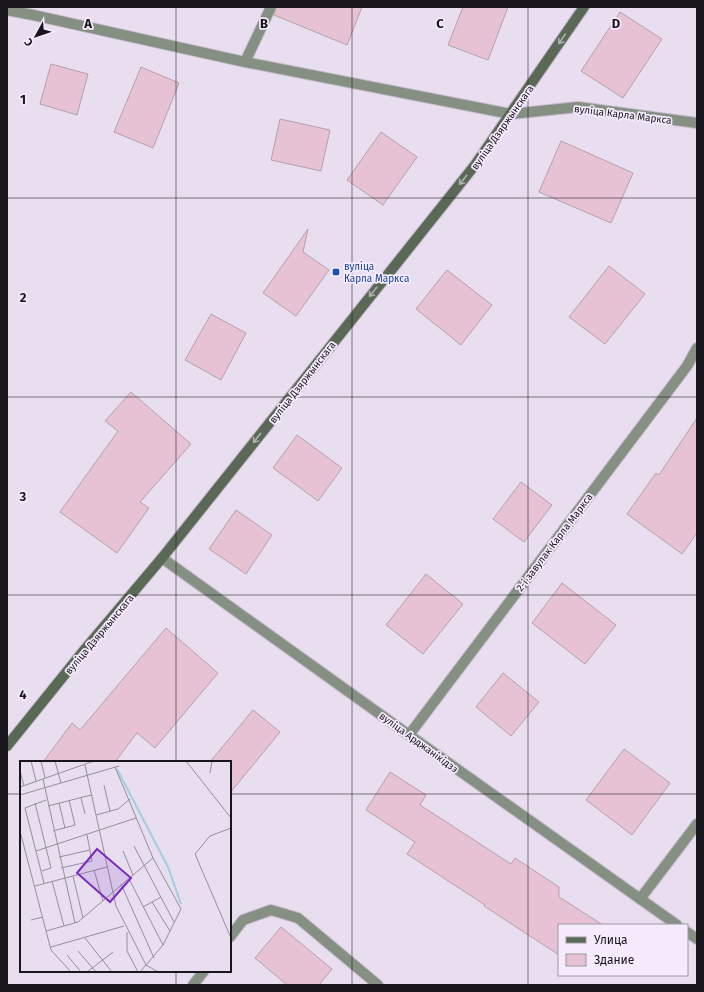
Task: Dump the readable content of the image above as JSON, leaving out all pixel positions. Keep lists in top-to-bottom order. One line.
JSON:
{"streets":{"street":["вуліца Карла Маркса","вуліца Дзяржынскага","2-і завулак Карла Маркса","вуліца Арджанікідзэ"]},"crossings":[["вуліца Карла Маркса","вуліца Дзяржынскага"],["вуліца Дзяржынскага","вуліца Арджанікідзэ"],["2-і завулак Карла Маркса","вуліца Арджанікідзэ"]],"one_way":["вуліца Дзяржынскага"],"places":{"transit":["вуліца Карла Маркса"]},"legend":["Улица","Здание"],"north":"bottom left","grid":{"columns":["A","B","C","D"],"rows":["1","2","3","4"]}}
